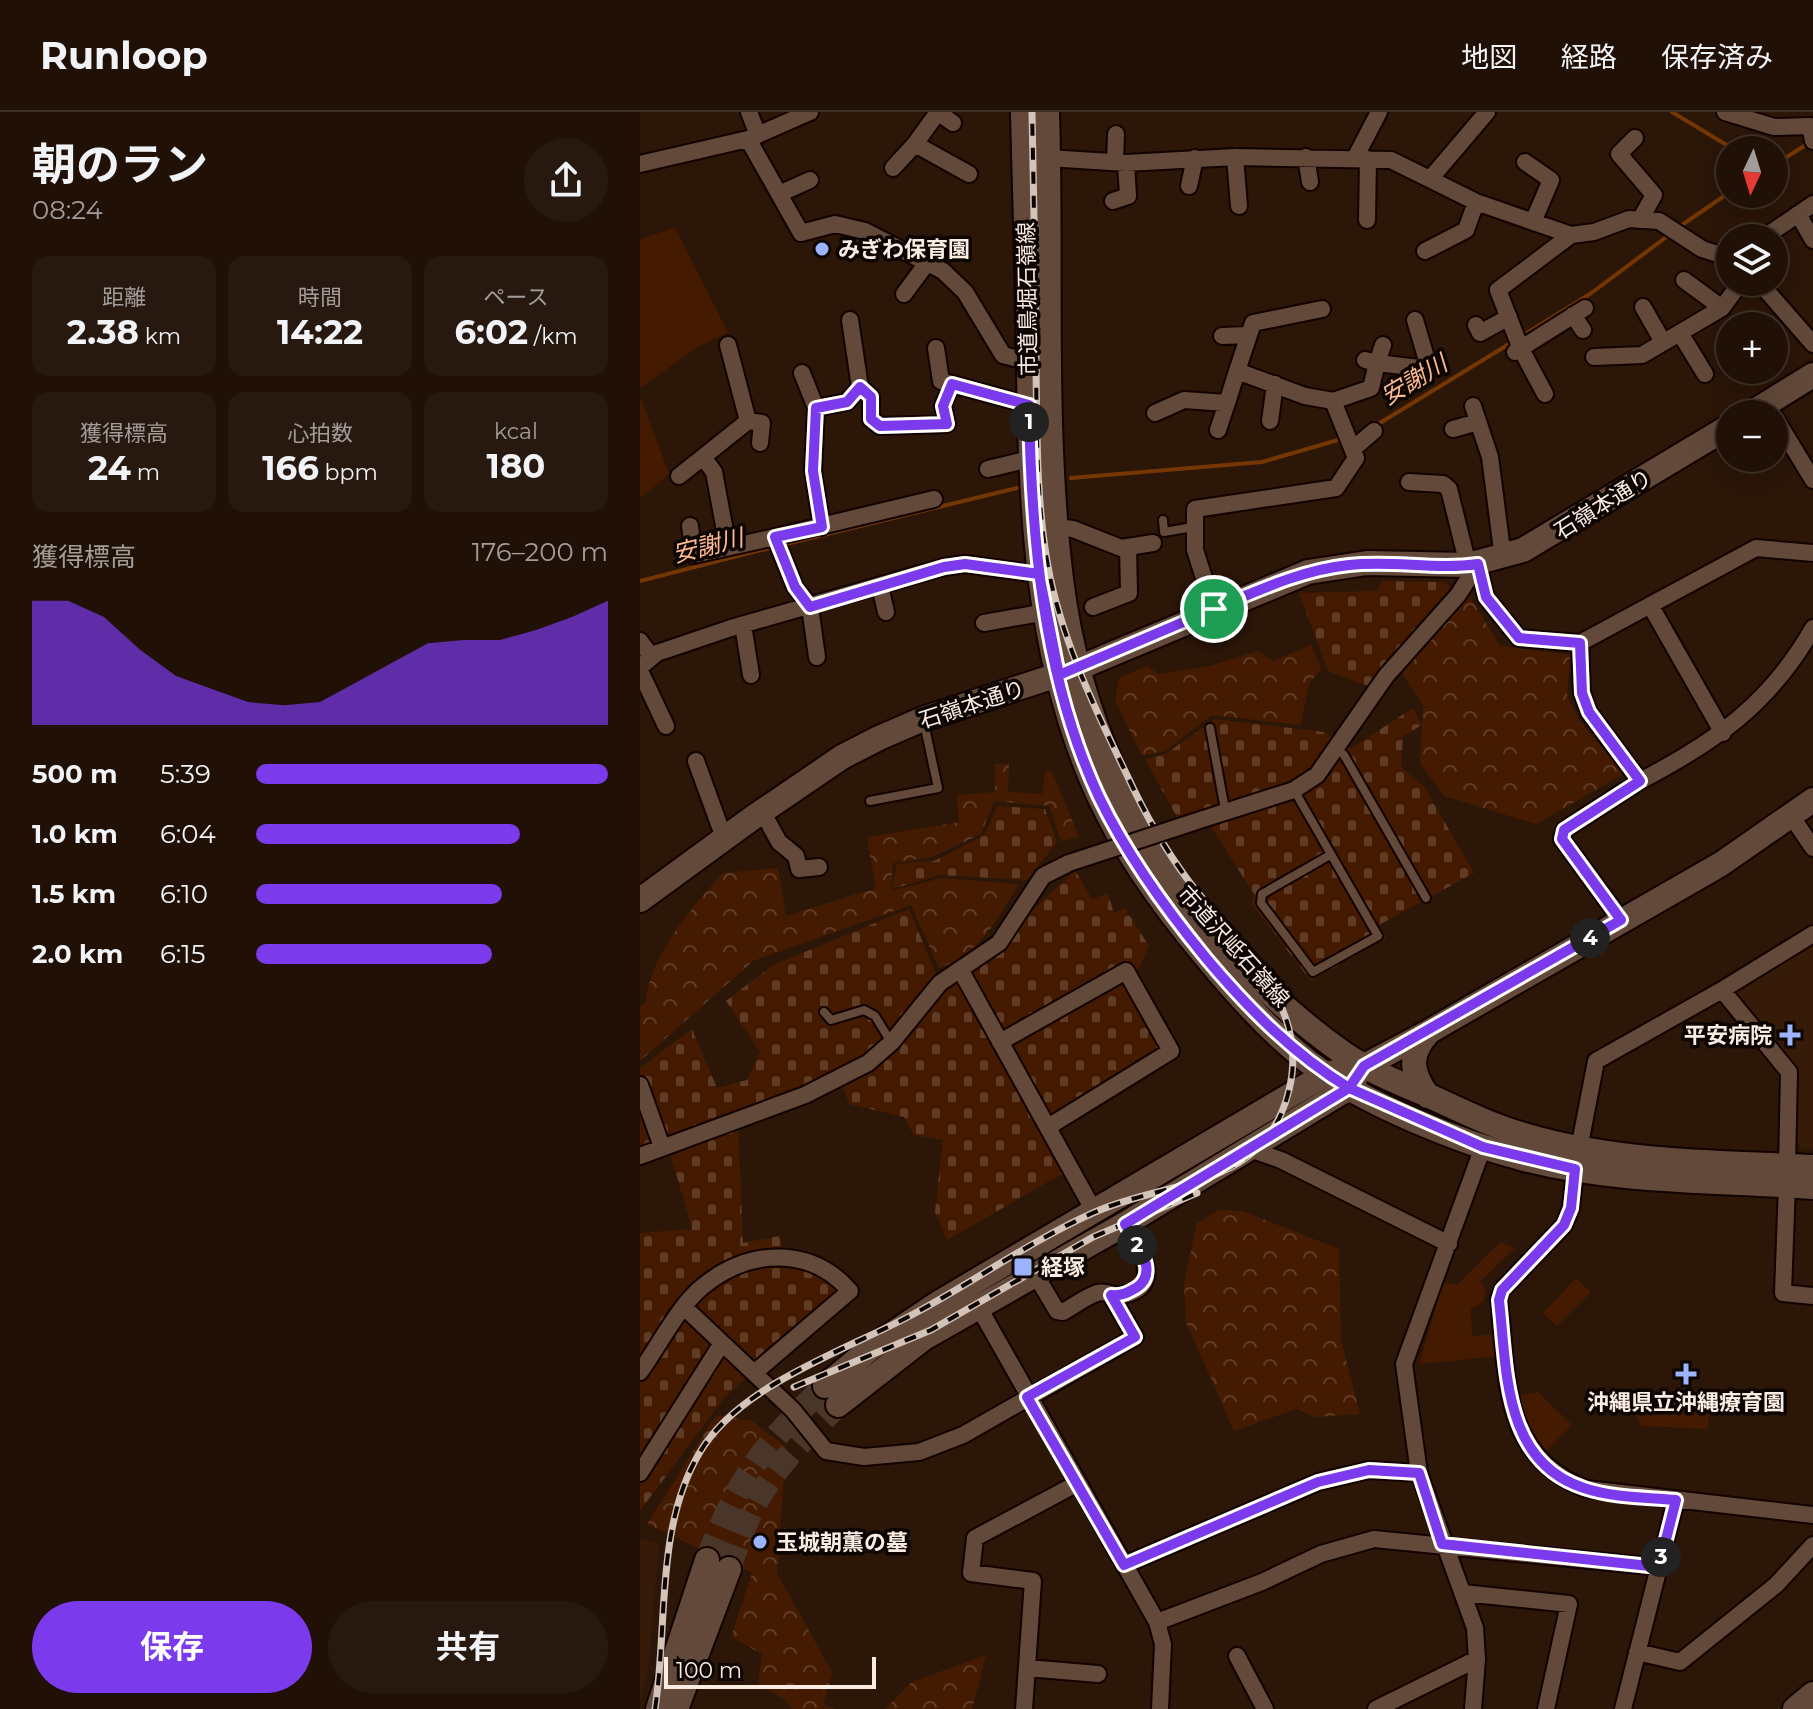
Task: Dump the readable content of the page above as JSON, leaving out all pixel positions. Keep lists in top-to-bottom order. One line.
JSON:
{"streets":{"street":["市道鳥堀石嶺線","石嶺本通り","市道沢岻石嶺線"]},"crossings":[["市道鳥堀石嶺線","石嶺本通り"],["市道鳥堀石嶺線","市道沢岻石嶺線"],["石嶺本通り","市道沢岻石嶺線"]],"water":["安謝川"],"places":{"other":["みぎわ保育園","玉城朝薫の墓"],"health":["平安病院","沖縄県立沖縄療育園"],"transit":["経塚"]},"scale_bar":"100 m","north":"bottom","page":{"header":"Runloop","nav":["地図","経路","保存済み"],"heading":["朝のラン","08:24"],"map_buttons":["+","−"],"stats":[["距離","2.38 km"],["時間","14:22"],["ペース","6:02 /km"],["獲得標高","24 m"],["心拍数","166 bpm"],["kcal","180"]],"pins":["1","4","2","3"],"chart":["獲得標高","176–200 m"],"list":[{"name":"500 m","note":"5:39"},{"name":"1.0 km","note":"6:04"},{"name":"1.5 km","note":"6:10"},{"name":"2.0 km","note":"6:15"}],"buttons":["保存","共有"],"scale":"100 m"}}
